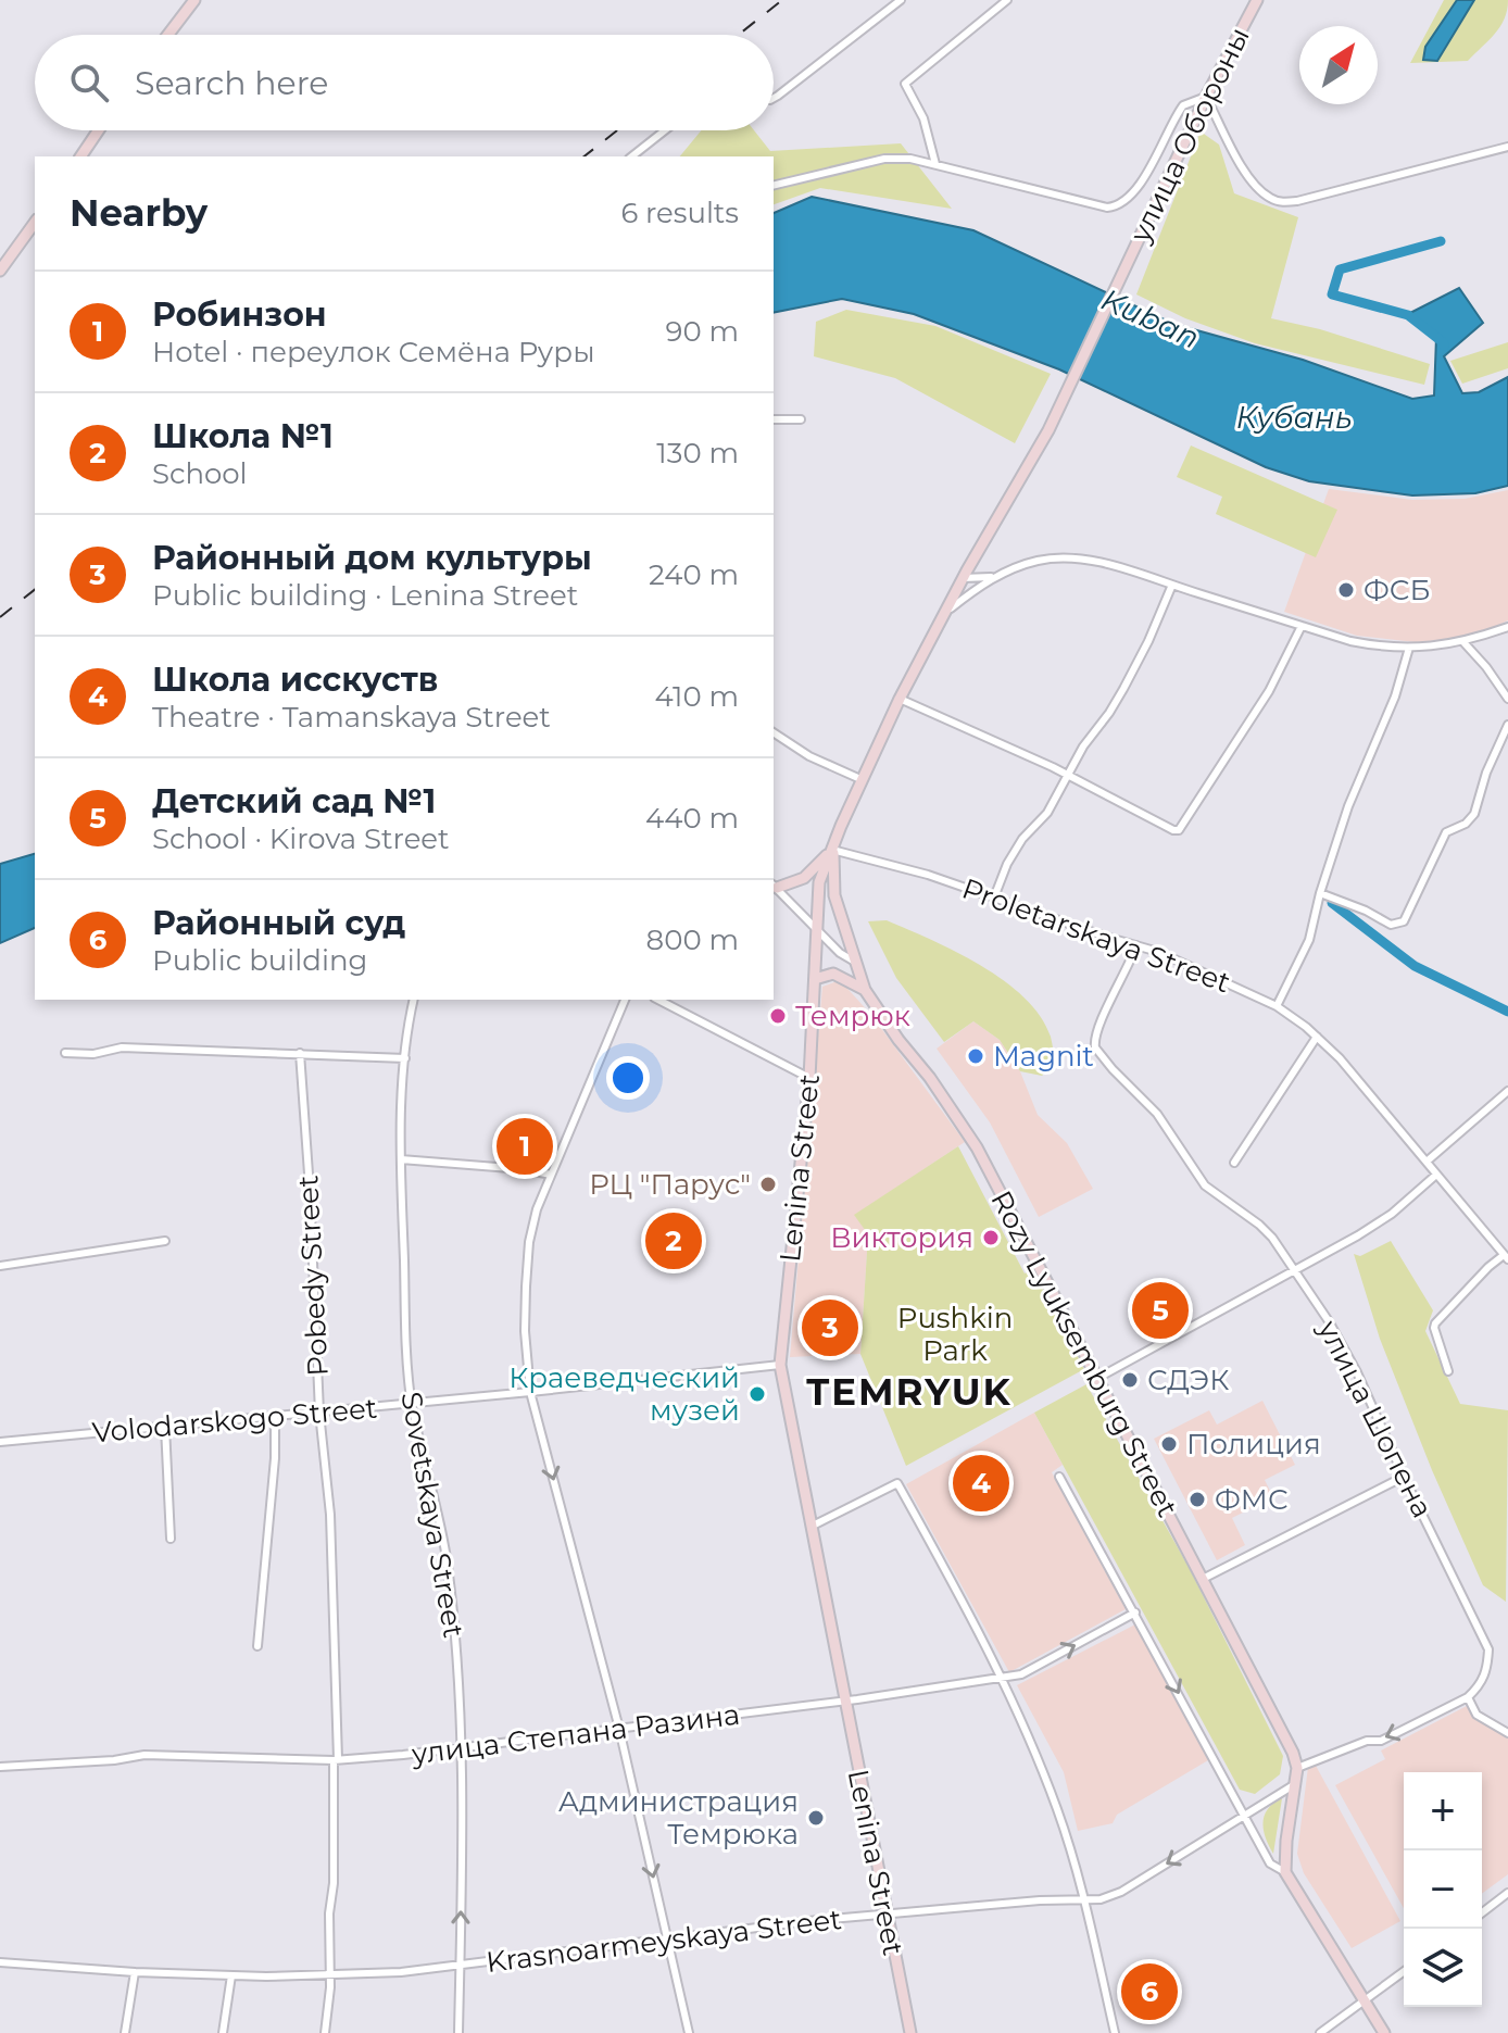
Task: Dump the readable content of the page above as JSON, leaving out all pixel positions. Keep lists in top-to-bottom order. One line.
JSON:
{"streets":{"main road":["улица Обороны","Lenina Street","Rozy Lyuksemburg Street"],"street":["Proletarskaya Street","Pobedy Street","улица Шопена","Volodarskogo Street","Sovetskaya Street","улица Степана Разина","Krasnoarmeyskaya Street"]},"crossings":[["улица Обороны","Lenina Street"],["Proletarskaya Street","Lenina Street"],["Proletarskaya Street","Rozy Lyuksemburg Street"],["Proletarskaya Street","улица Шопена"],["Lenina Street","Rozy Lyuksemburg Street"],["Lenina Street","Volodarskogo Street"],["Lenina Street","улица Степана Разина"],["Lenina Street","Krasnoarmeyskaya Street"],["Pobedy Street","Volodarskogo Street"],["Pobedy Street","улица Степана Разина"],["Pobedy Street","Krasnoarmeyskaya Street"],["Rozy Lyuksemburg Street","Krasnoarmeyskaya Street"],["Volodarskogo Street","Sovetskaya Street"],["Sovetskaya Street","улица Степана Разина"],["Sovetskaya Street","Krasnoarmeyskaya Street"]],"districts":["TEMRYUK"],"water":["Kuban","Кубань"],"parks":["Pushkin Park"],"places":["ФСБ","Темрюк","Magnit","РЦ \"Парус\"","Виктория","СДЭК","Краеведческий музей","Полиция","ФМС","Администрация Темрюка"],"north":"top right","page":{"search":"Search here","heading":["Nearby","6 results"],"list":[{"mark":"1","name":"Робинзон","note":"Hotel · переулок Семёна Руры","value":"90 m"},{"mark":"2","name":"Школа №1","note":"School","value":"130 m"},{"mark":"3","name":"Районный дом культуры","note":"Public building · Lenina Street","value":"240 m"},{"mark":"4","name":"Школа исскуств","note":"Theatre · Tamanskaya Street","value":"410 m"},{"mark":"5","name":"Детский сад №1","note":"School · Kirova Street","value":"440 m"},{"mark":"6","name":"Районный суд","note":"Public building","value":"800 m"}],"pins":["1","2","5","3","4","6"],"map_buttons":["+","−"]}}
